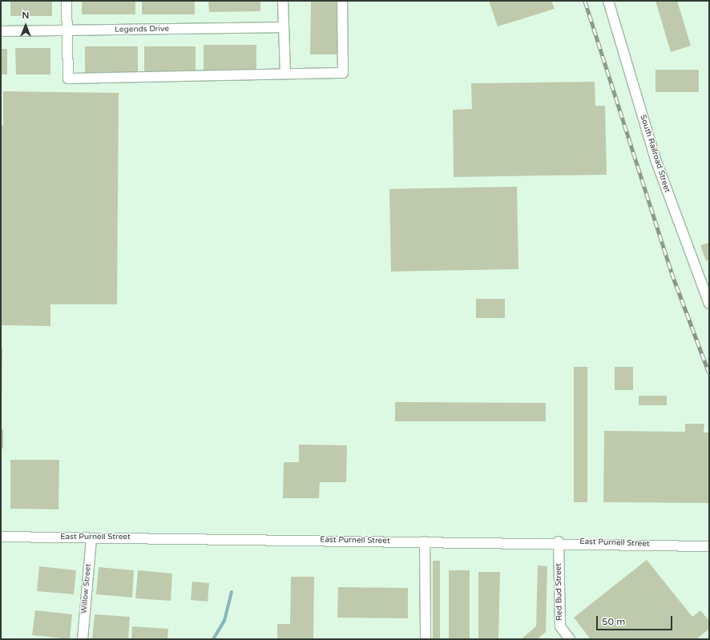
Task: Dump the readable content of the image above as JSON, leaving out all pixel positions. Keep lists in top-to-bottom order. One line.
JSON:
{"streets":{"street":["Legends Drive","South Railroad Street","East Purnell Street","Willow Street","Red Bud Street"]},"crossings":[["East Purnell Street","Willow Street"],["East Purnell Street","Red Bud Street"]],"scale_bar":"50 m","north":"top"}
